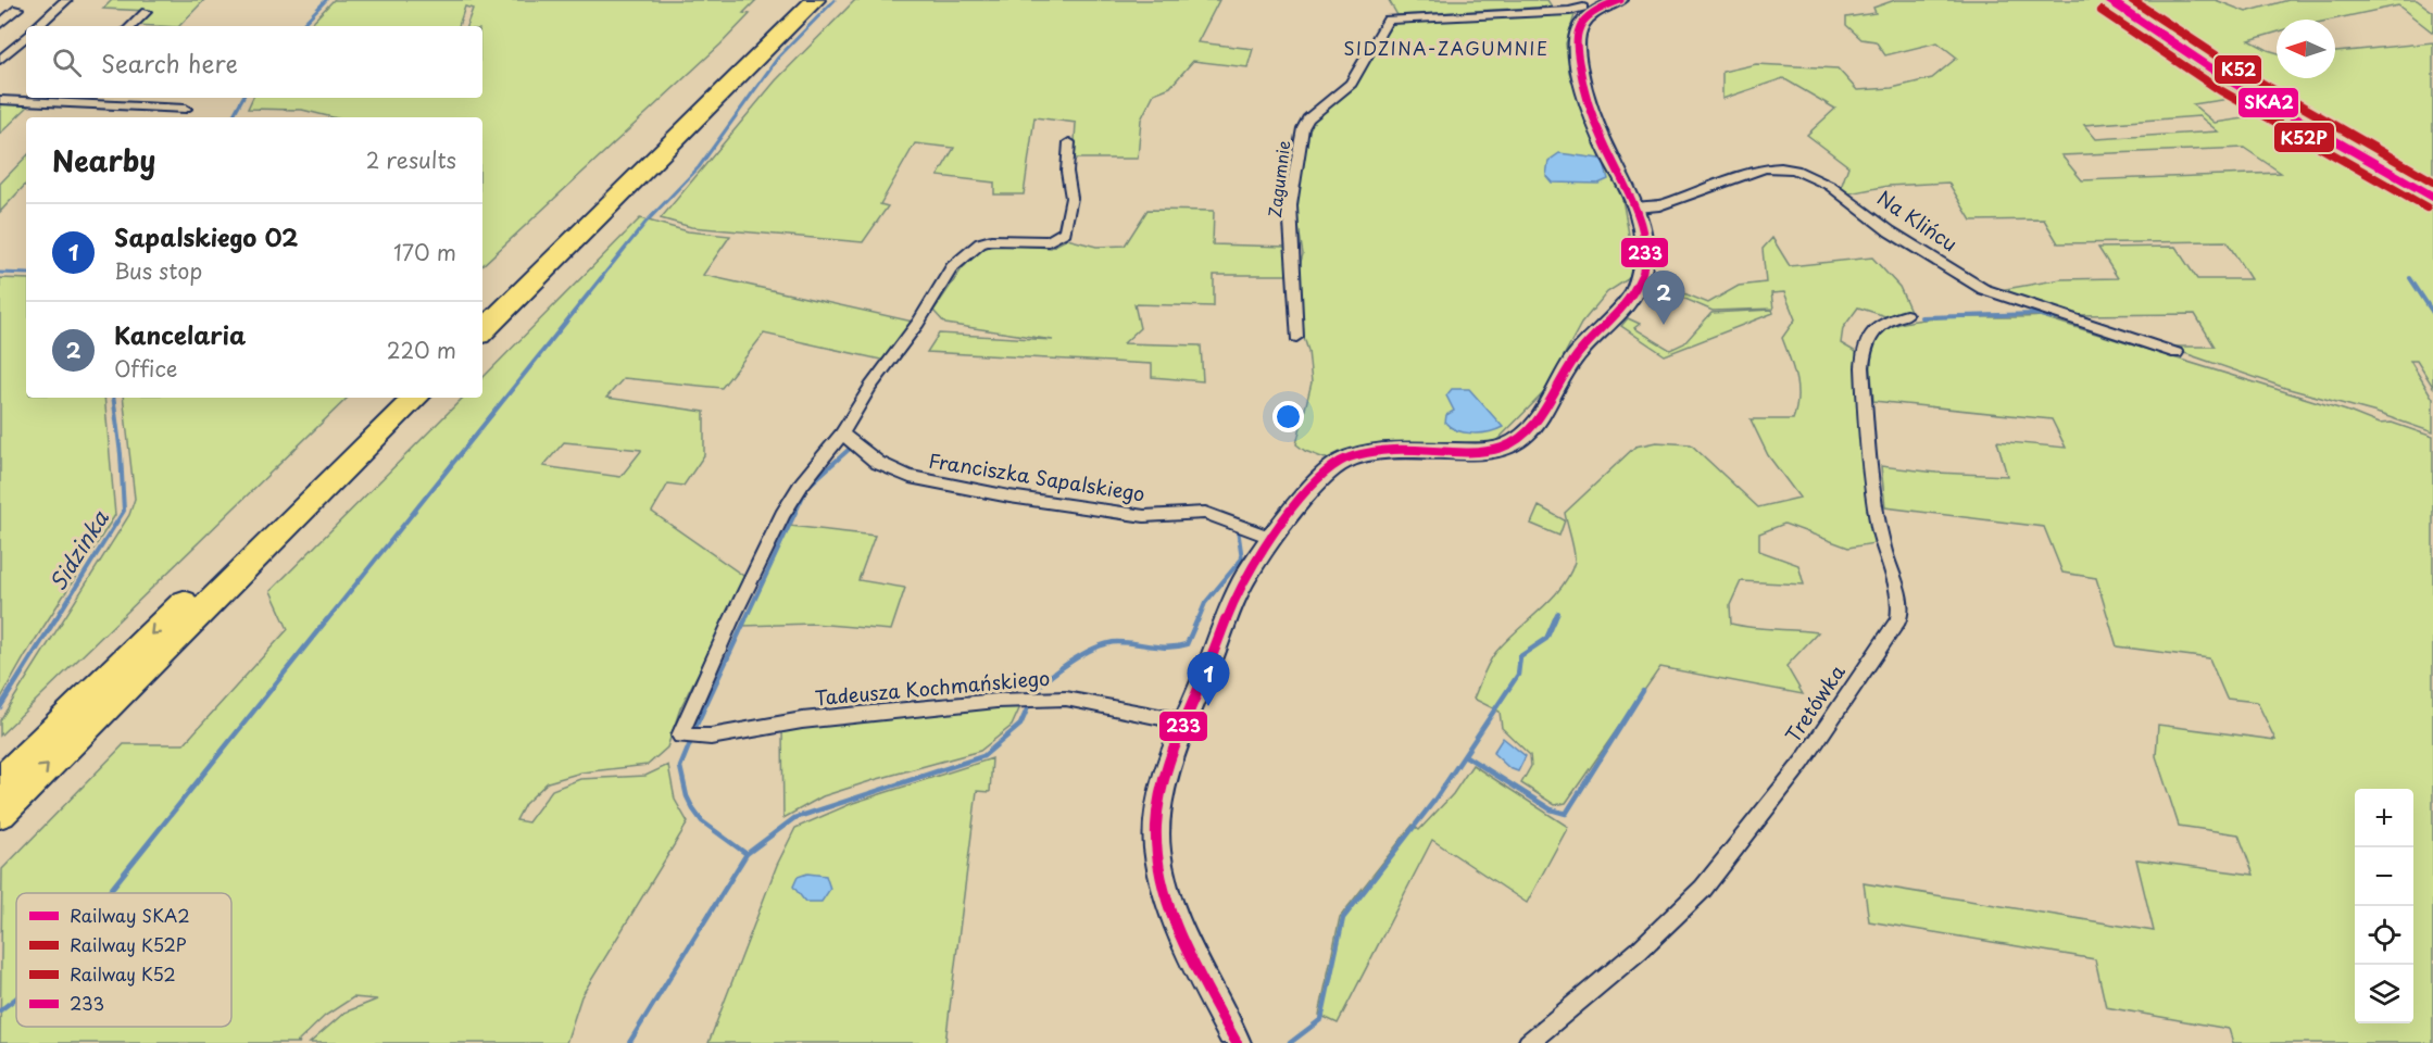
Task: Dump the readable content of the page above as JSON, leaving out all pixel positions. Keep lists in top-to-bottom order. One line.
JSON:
{"streets":{"street":["Zagumnie","Na Klińcu","Franciszka Sapalskiego","Tadeusza Kochmańskiego","Tretówka"]},"crossings":[["Franciszka Sapalskiego","Tadeusza Kochmańskiego"]],"districts":["SIDZINA-ZAGUMNIE"],"water":["Sidzinka"],"lines":["rail line SKA2","rail line K52","transit line 233","rail line K52P"],"legend":["Railway SKA2","Railway K52P","Railway K52","233"],"north":"left","page":{"search":"Search here","heading":["Nearby","2 results"],"list":[{"mark":"1","name":"Sapalskiego 02","note":"Bus stop","value":"170 m"},{"mark":"2","name":"Kancelaria","note":"Office","value":"220 m"}],"pins":["2","1"],"map_buttons":["+","−"]}}
